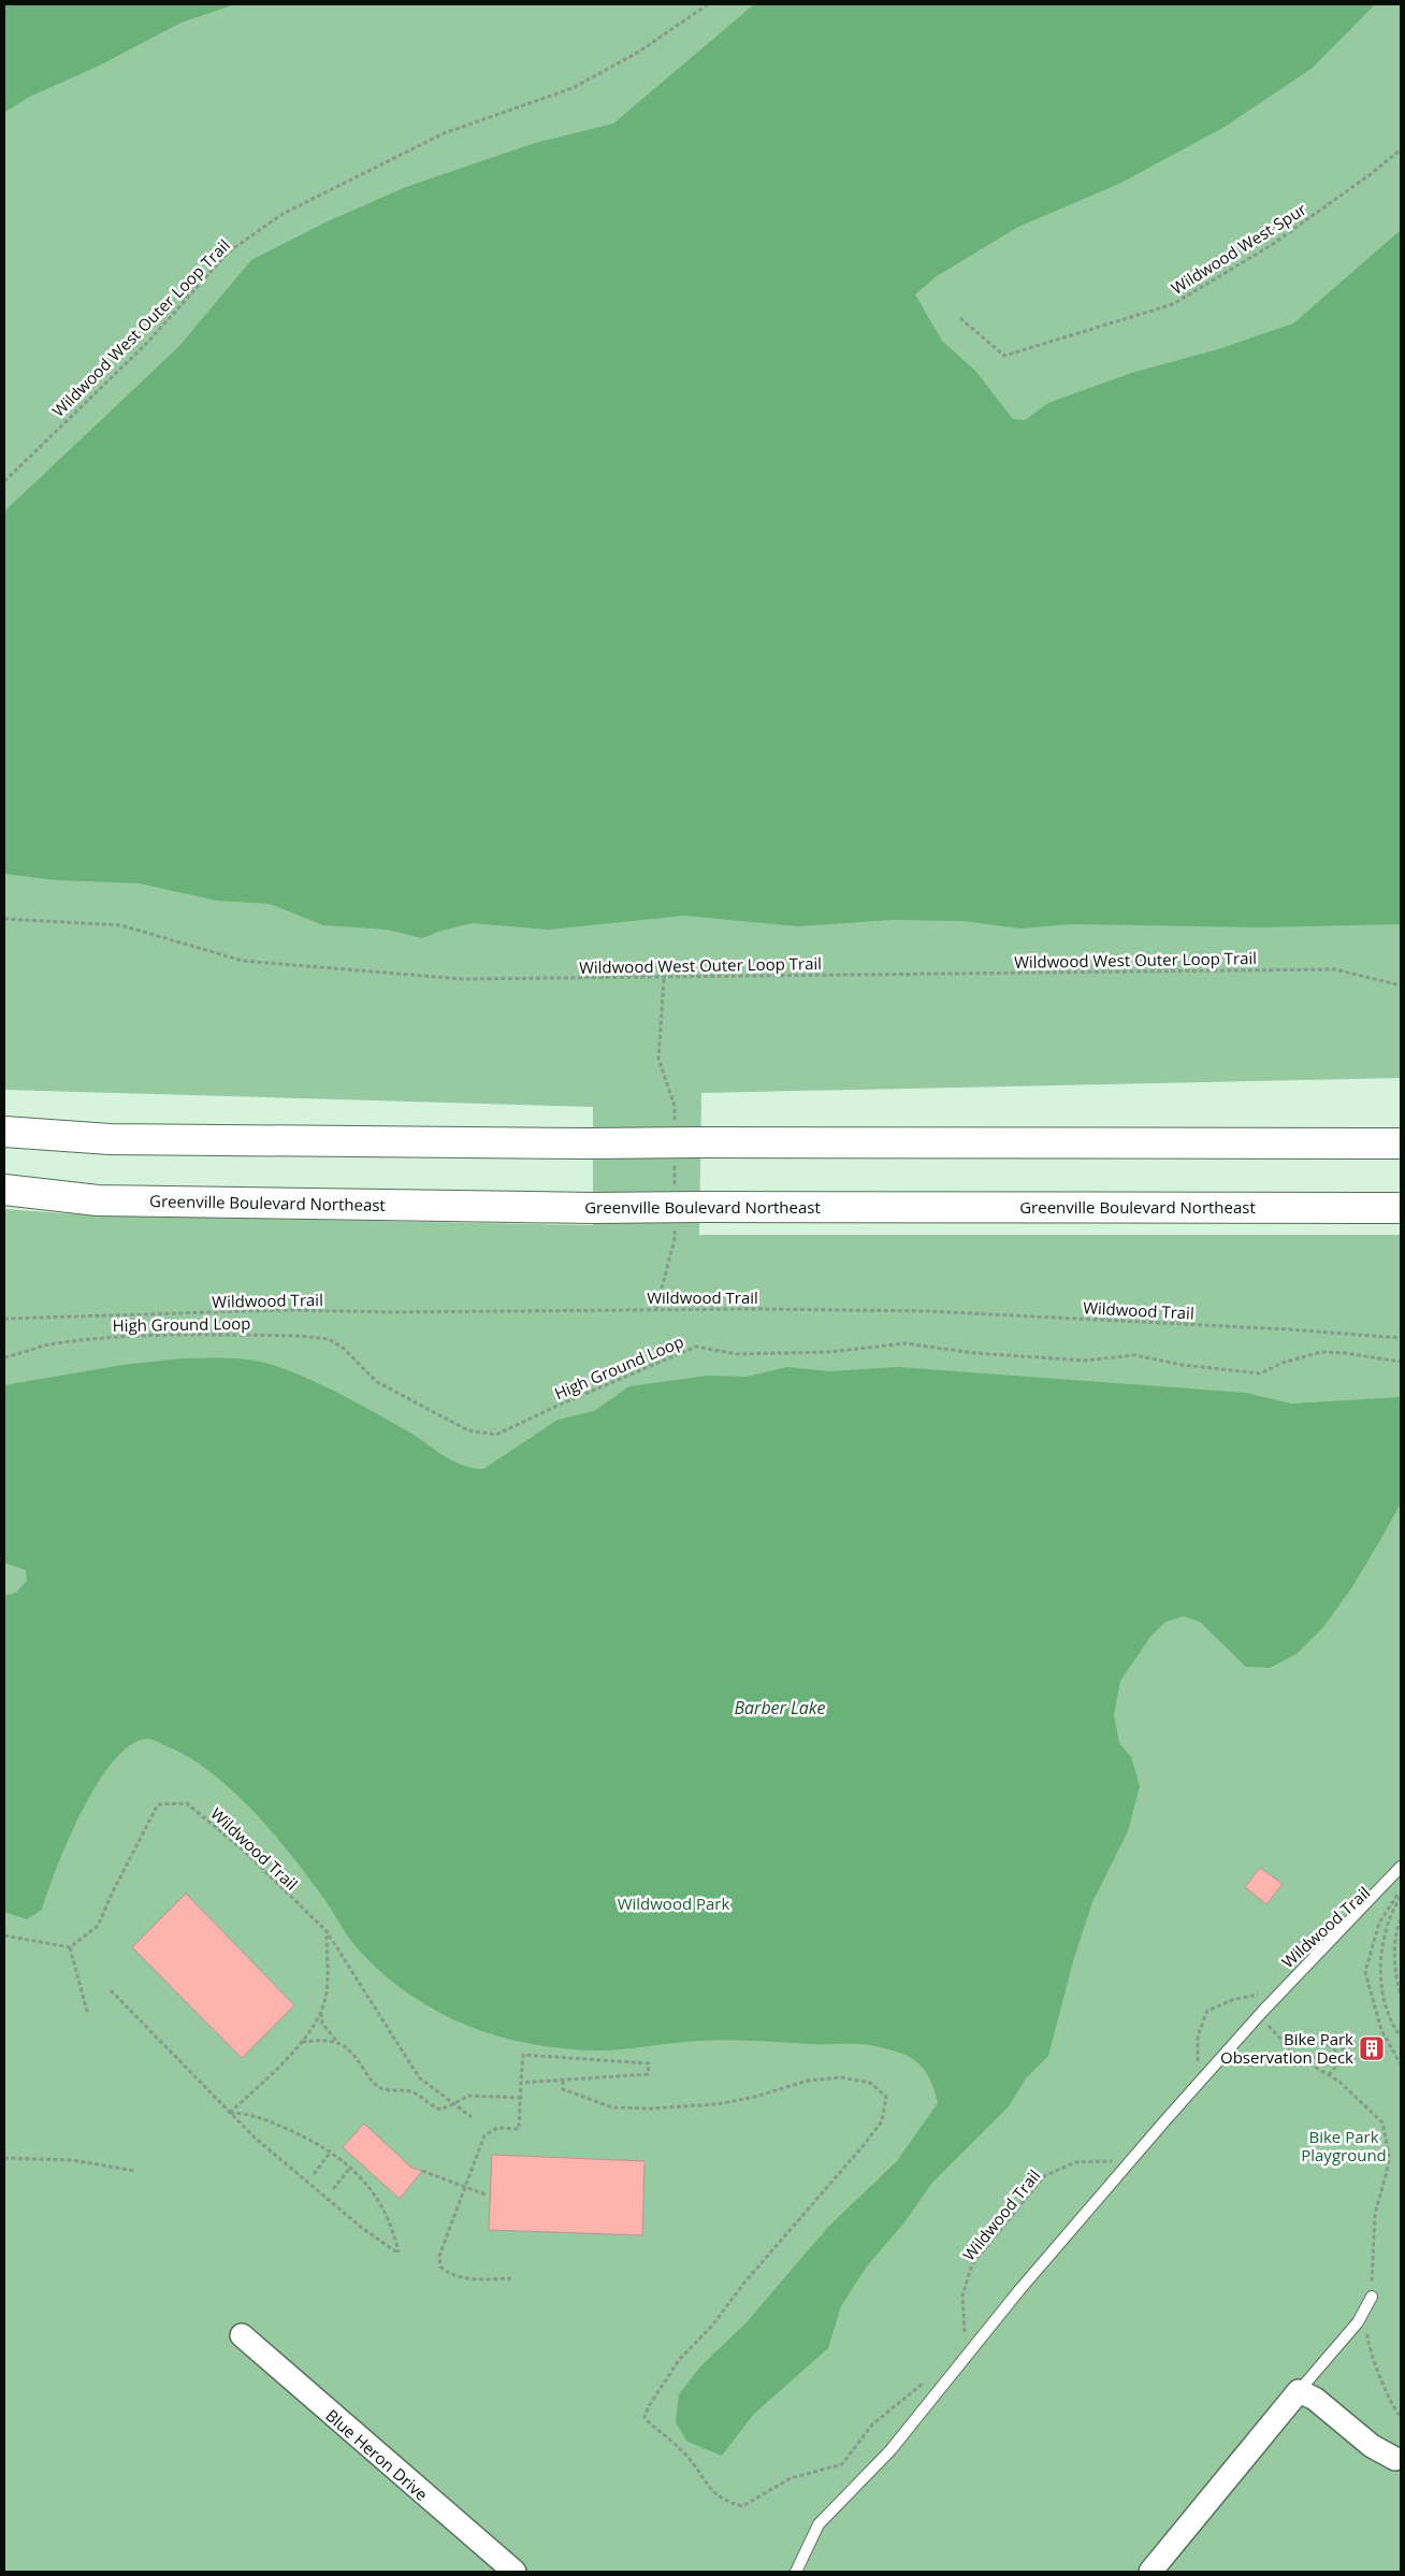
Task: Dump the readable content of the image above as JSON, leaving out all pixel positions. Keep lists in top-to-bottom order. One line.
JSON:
{"streets":{"highway":["Greenville Boulevard Northeast"],"street":["Blue Heron Drive"],"path":["Wildwood West Spur","Wildwood West Outer Loop Trail","Wildwood Trail","High Ground Loop"]},"water":["Barber Lake"],"parks":["Wildwood Park","Bike Park Playground"],"places":{"building":["Bike Park Observation Deck"]}}
